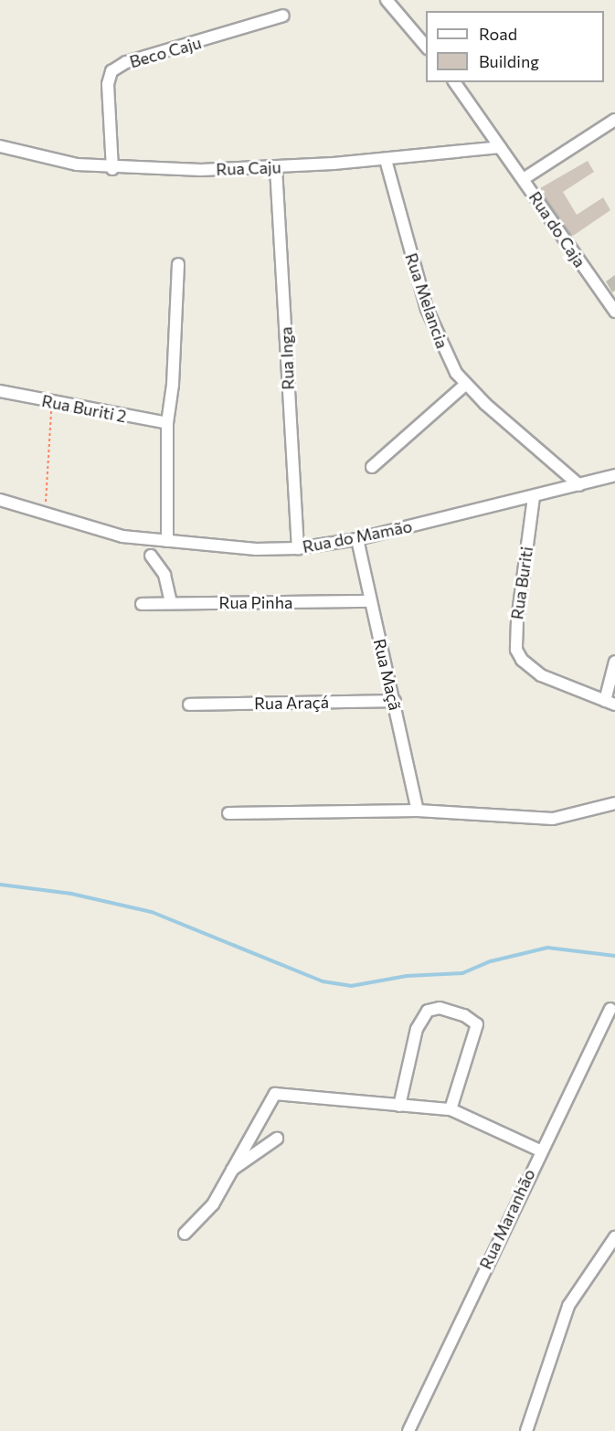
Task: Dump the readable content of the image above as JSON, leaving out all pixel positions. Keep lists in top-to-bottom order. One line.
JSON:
{"streets":{"street":["Beco Caju","Rua Caju","Rua do Caja","Rua Melancia","Rua Inga","Rua Buriti 2","Rua do Mamão","Rua Buriti","Rua Pinha","Rua Maçã","Rua Araçá","Rua Maranhão"]},"crossings":[["Beco Caju","Rua Caju"],["Rua Caju","Rua do Caja"],["Rua Caju","Rua Melancia"],["Rua Caju","Rua Inga"],["Rua Melancia","Rua do Mamão"],["Rua Inga","Rua do Mamão"],["Rua do Mamão","Rua Buriti"],["Rua do Mamão","Rua Maçã"],["Rua Pinha","Rua Maçã"],["Rua Maçã","Rua Araçá"]],"legend":["Road","Building"]}
